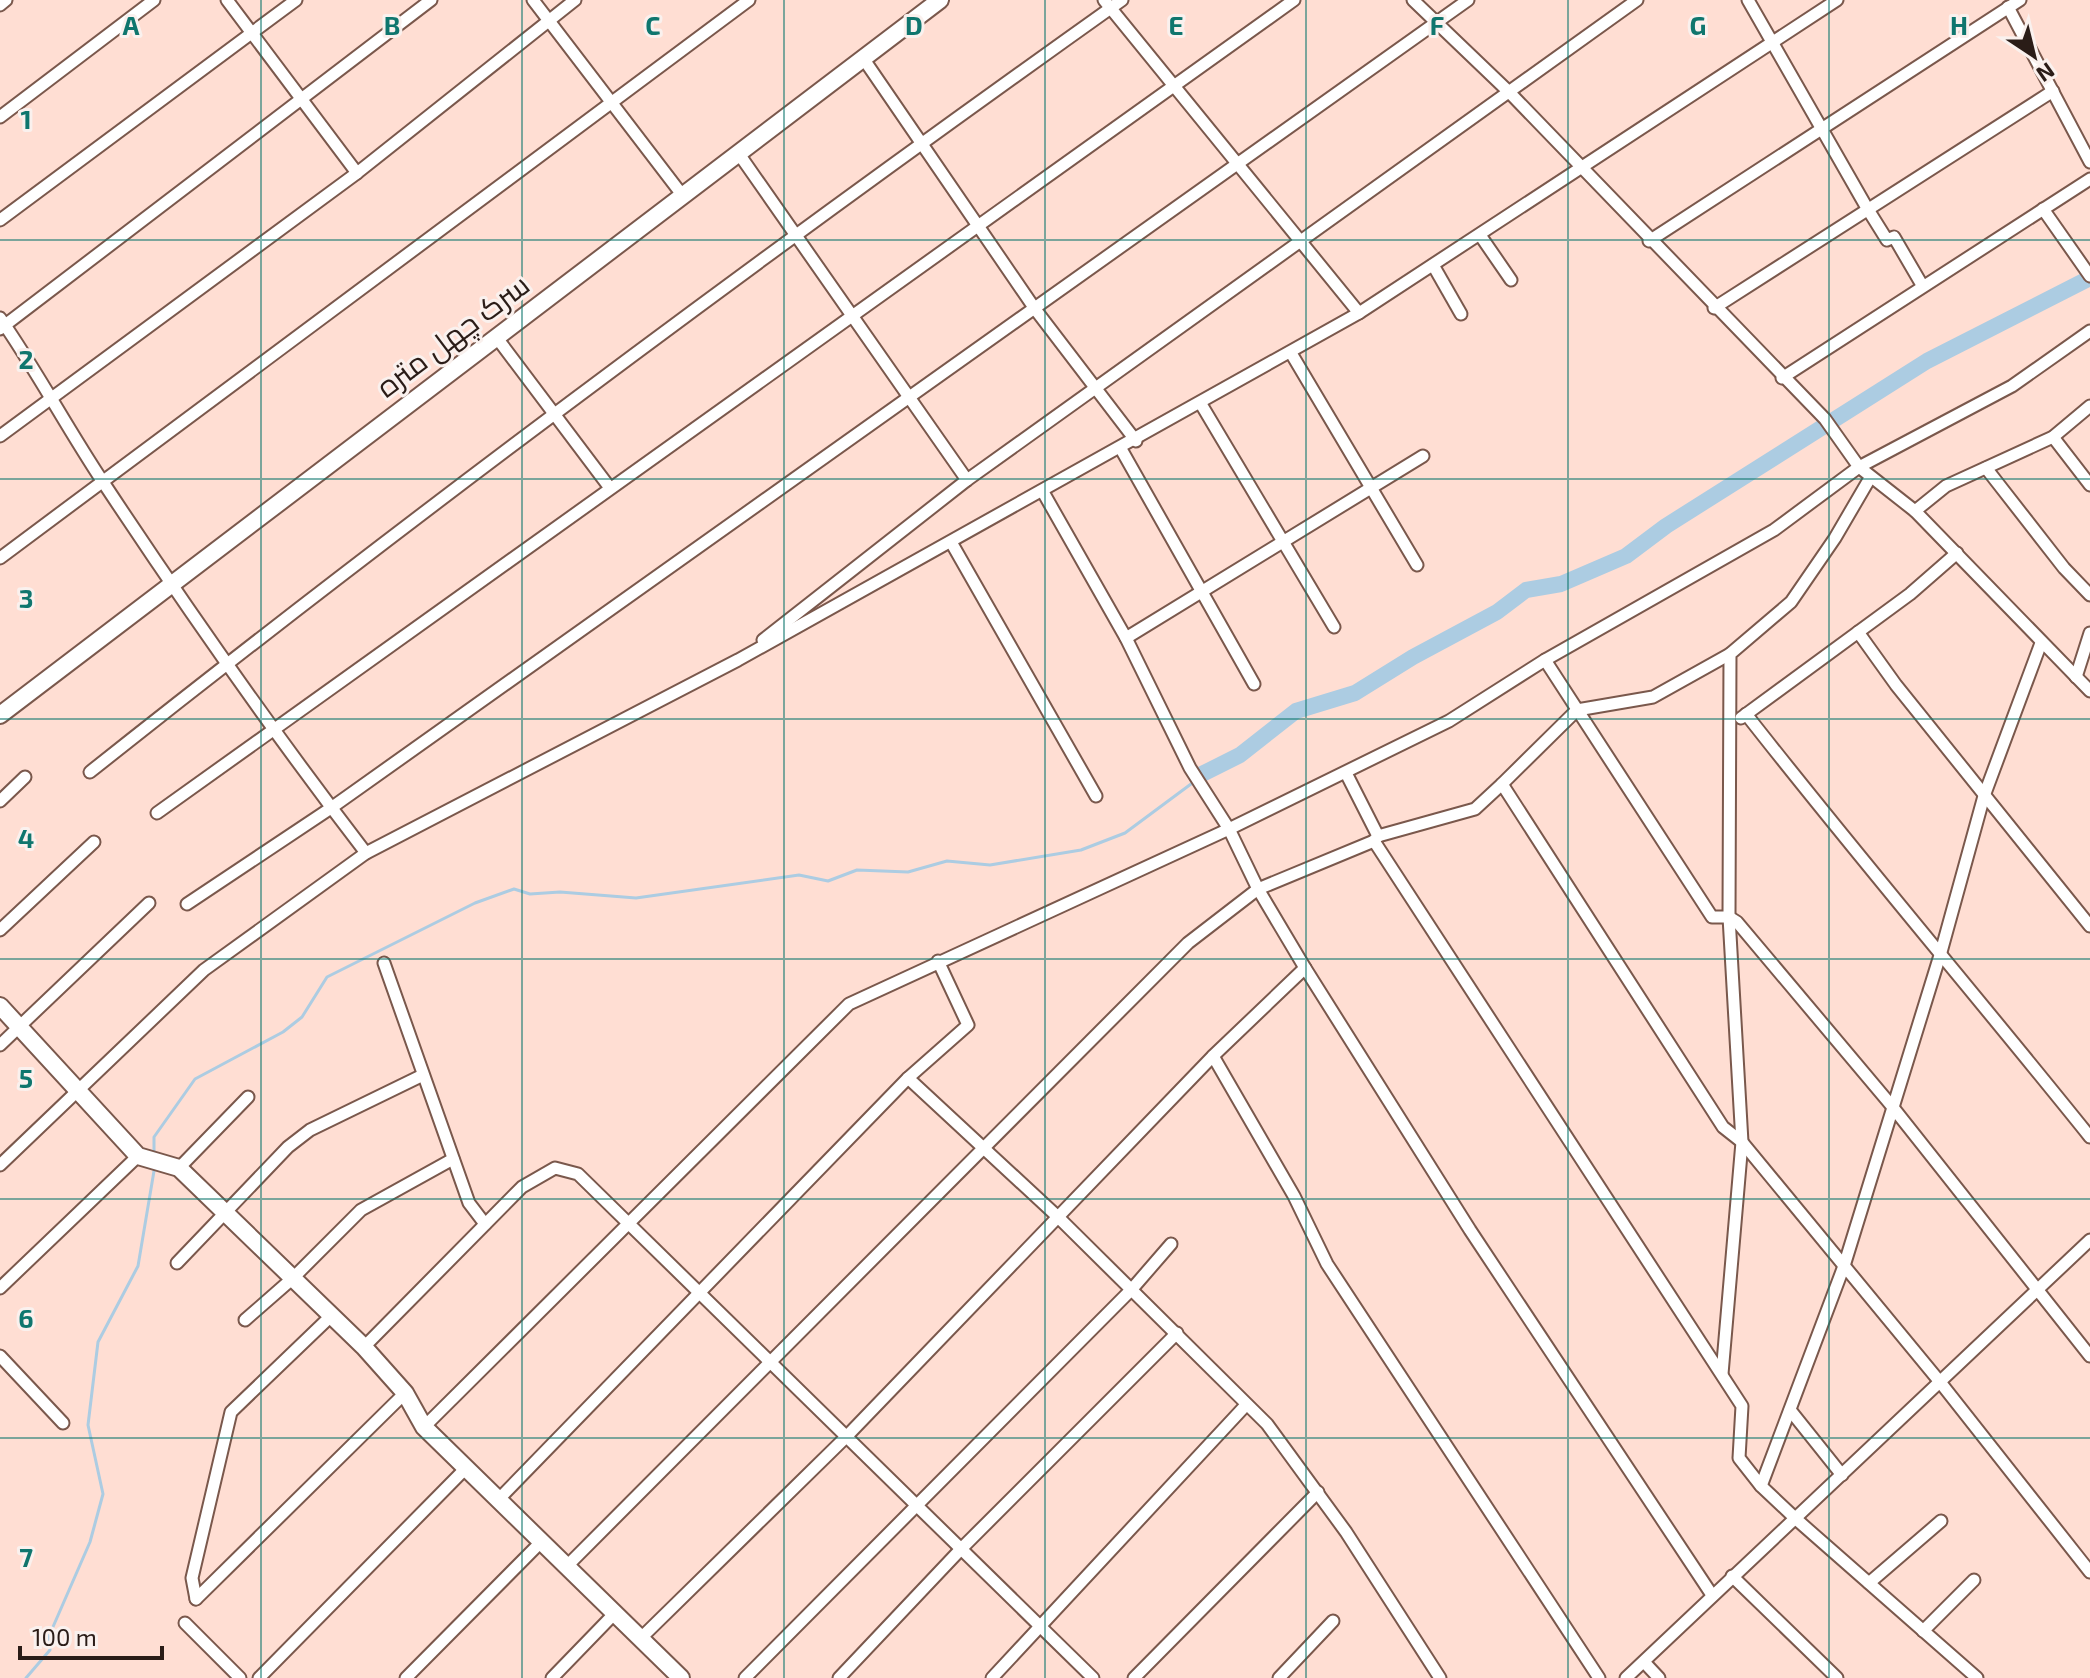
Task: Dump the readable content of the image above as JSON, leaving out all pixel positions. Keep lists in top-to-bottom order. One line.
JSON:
{"streets":{"street":["سرک چهل متره"]},"scale_bar":"100 m","north":"bottom right","grid":{"columns":["A","B","C","D","E","F","G","H"],"rows":["1","2","3","4","5","6","7"]}}
